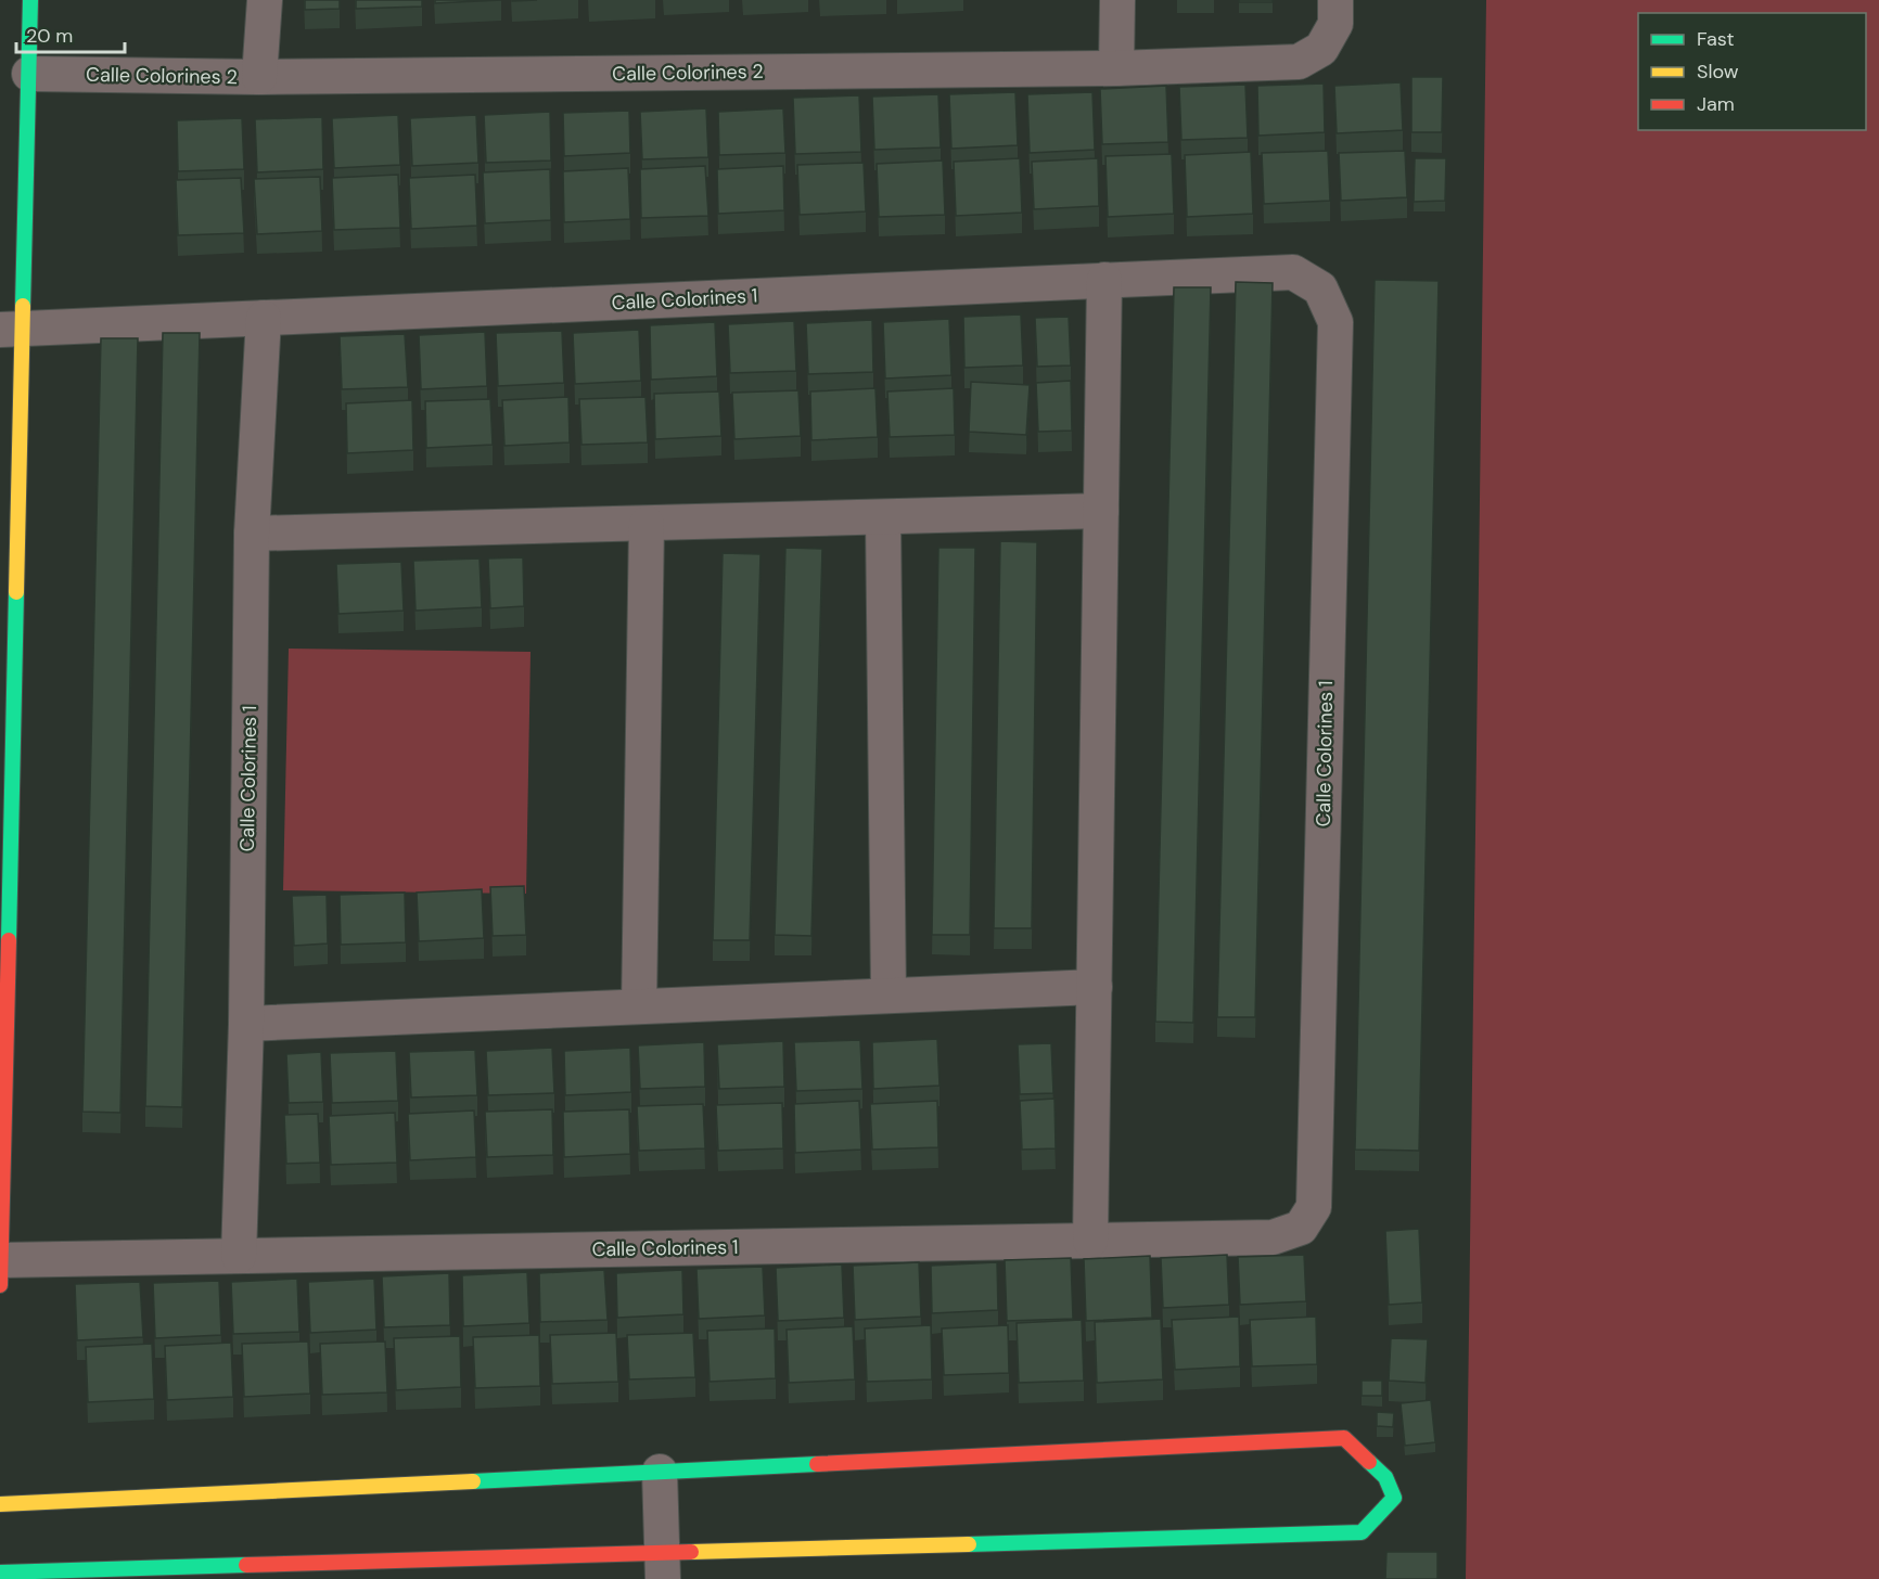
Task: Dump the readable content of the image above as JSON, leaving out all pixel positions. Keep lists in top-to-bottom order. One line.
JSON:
{"streets":{"street":["Calle Colorines 2","Calle Colorines 1"]},"legend":["Fast","Slow","Jam"],"scale_bar":"20 m"}
